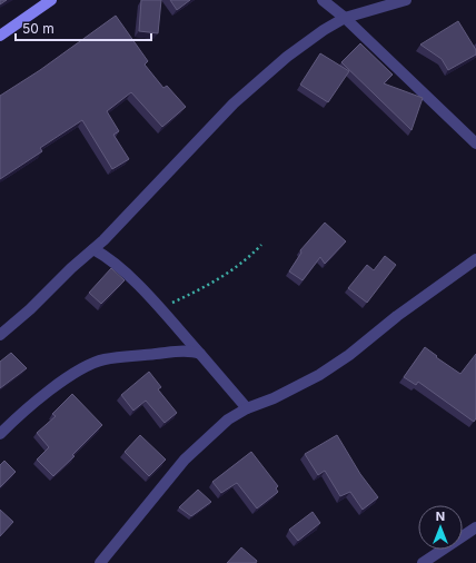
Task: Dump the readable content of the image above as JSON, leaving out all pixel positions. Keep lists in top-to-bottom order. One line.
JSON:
{"scale_bar":"50 m","north":"top"}
